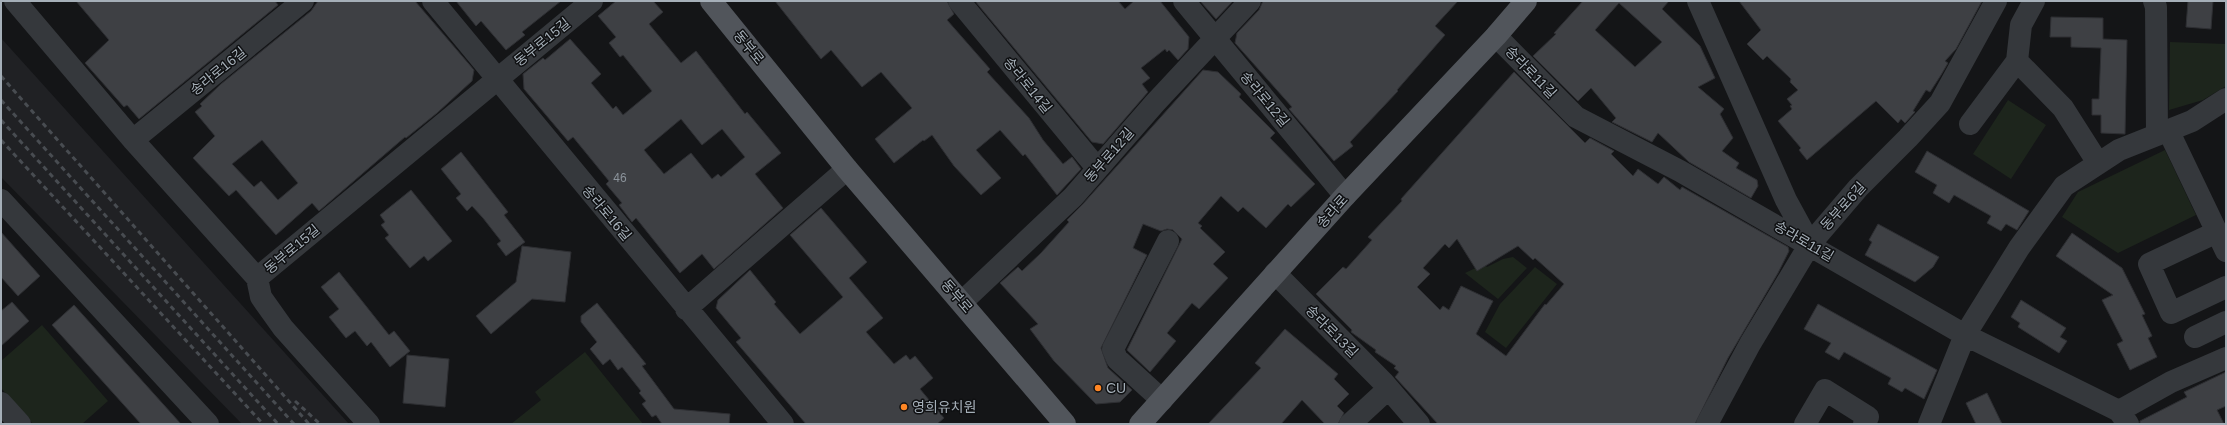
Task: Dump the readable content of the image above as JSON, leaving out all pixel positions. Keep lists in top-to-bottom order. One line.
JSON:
{"streets":{"main road":["동부로","송라로"],"street":["동부로15길","송라로16길","송라로11길","송라로14길","송라로12길","동부로12길","동부로6길","송라로13길"]},"crossings":[["동부로15길","송라로16길"],["동부로","동부로12길"],["송라로11길","동부로6길"],["송라로11길","송라로"],["송라로14길","동부로12길"],["송라로12길","동부로12길"],["송라로12길","송라로"],["송라로","송라로13길"]],"places":["CU","영희유치원"],"house_numbers":["46"]}
